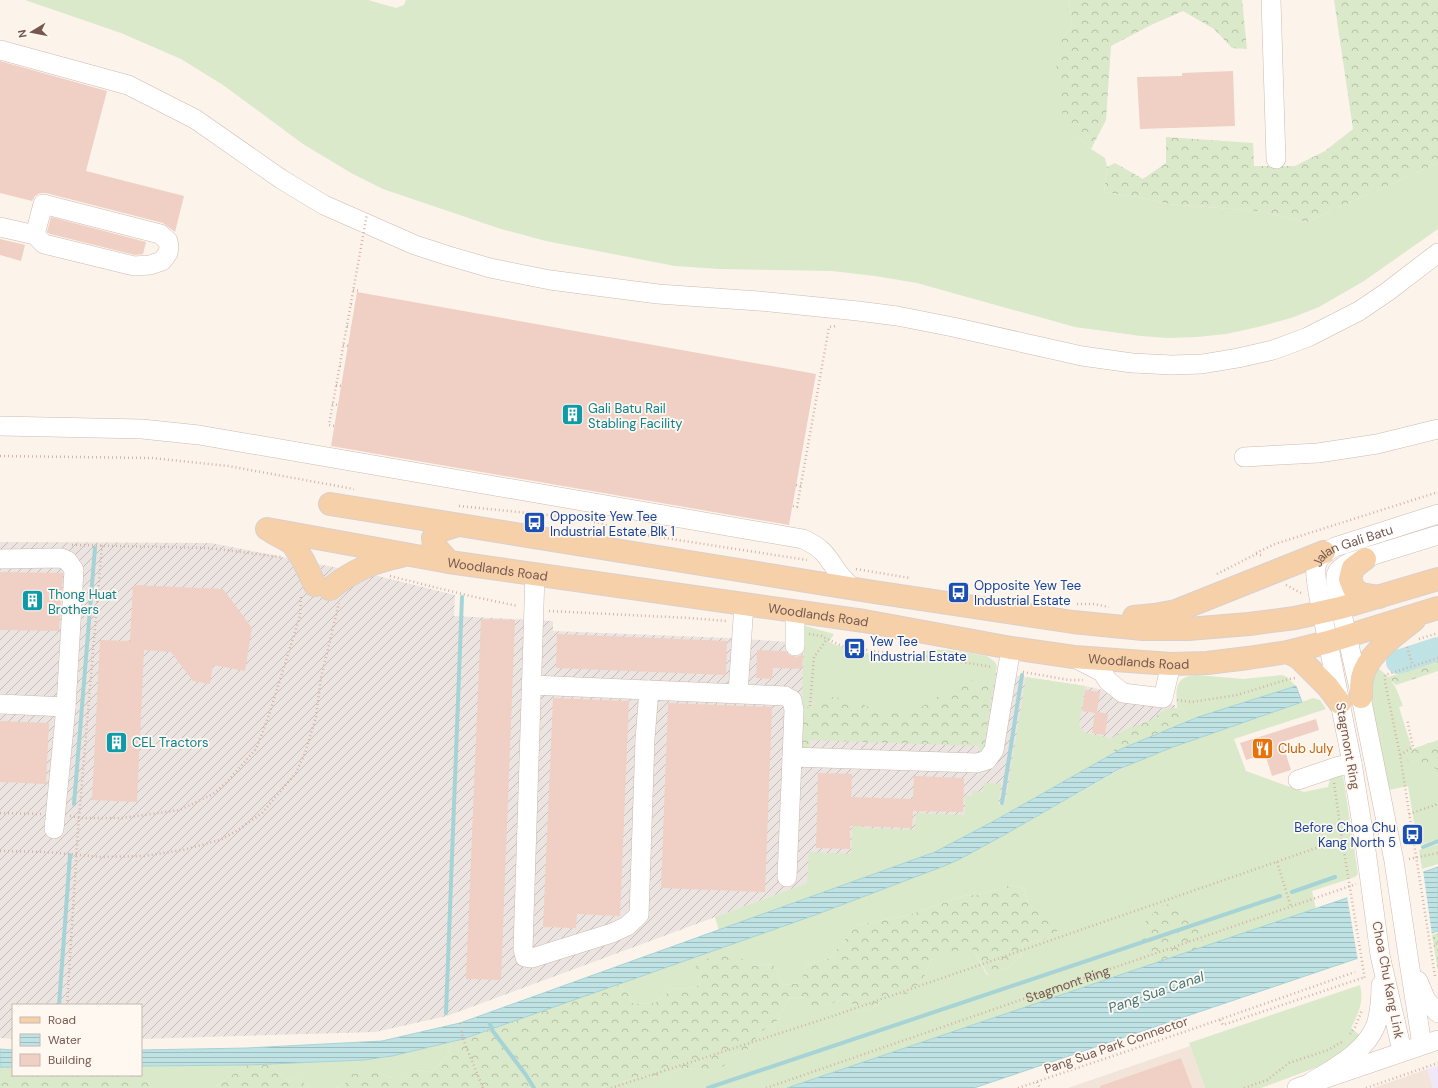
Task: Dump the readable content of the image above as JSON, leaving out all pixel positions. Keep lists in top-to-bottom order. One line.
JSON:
{"streets":{"main road":["Woodlands Road"],"street":["Jalan Gali Batu","Stagmont Ring","Choa Chu Kang Link"],"path":["Pang Sua Park Connector"]},"crossings":[["Jalan Gali Batu","Stagmont Ring"],["Woodlands Road","Stagmont Ring"],["Stagmont Ring","Choa Chu Kang Link"]],"water":["Pang Sua Canal"],"places":{"building":["Gali Batu Rail Stabling Facility","Thong Huat Brothers","CEL Tractors"],"bus stop":["Opposite Yew Tee Industrial Estate Blk 1","Opposite Yew Tee Industrial Estate","Yew Tee Industrial Estate","Before Choa Chu Kang North 5"],"restaurant":["Club July"]},"legend":["Road","Water","Building"],"north":"left"}
